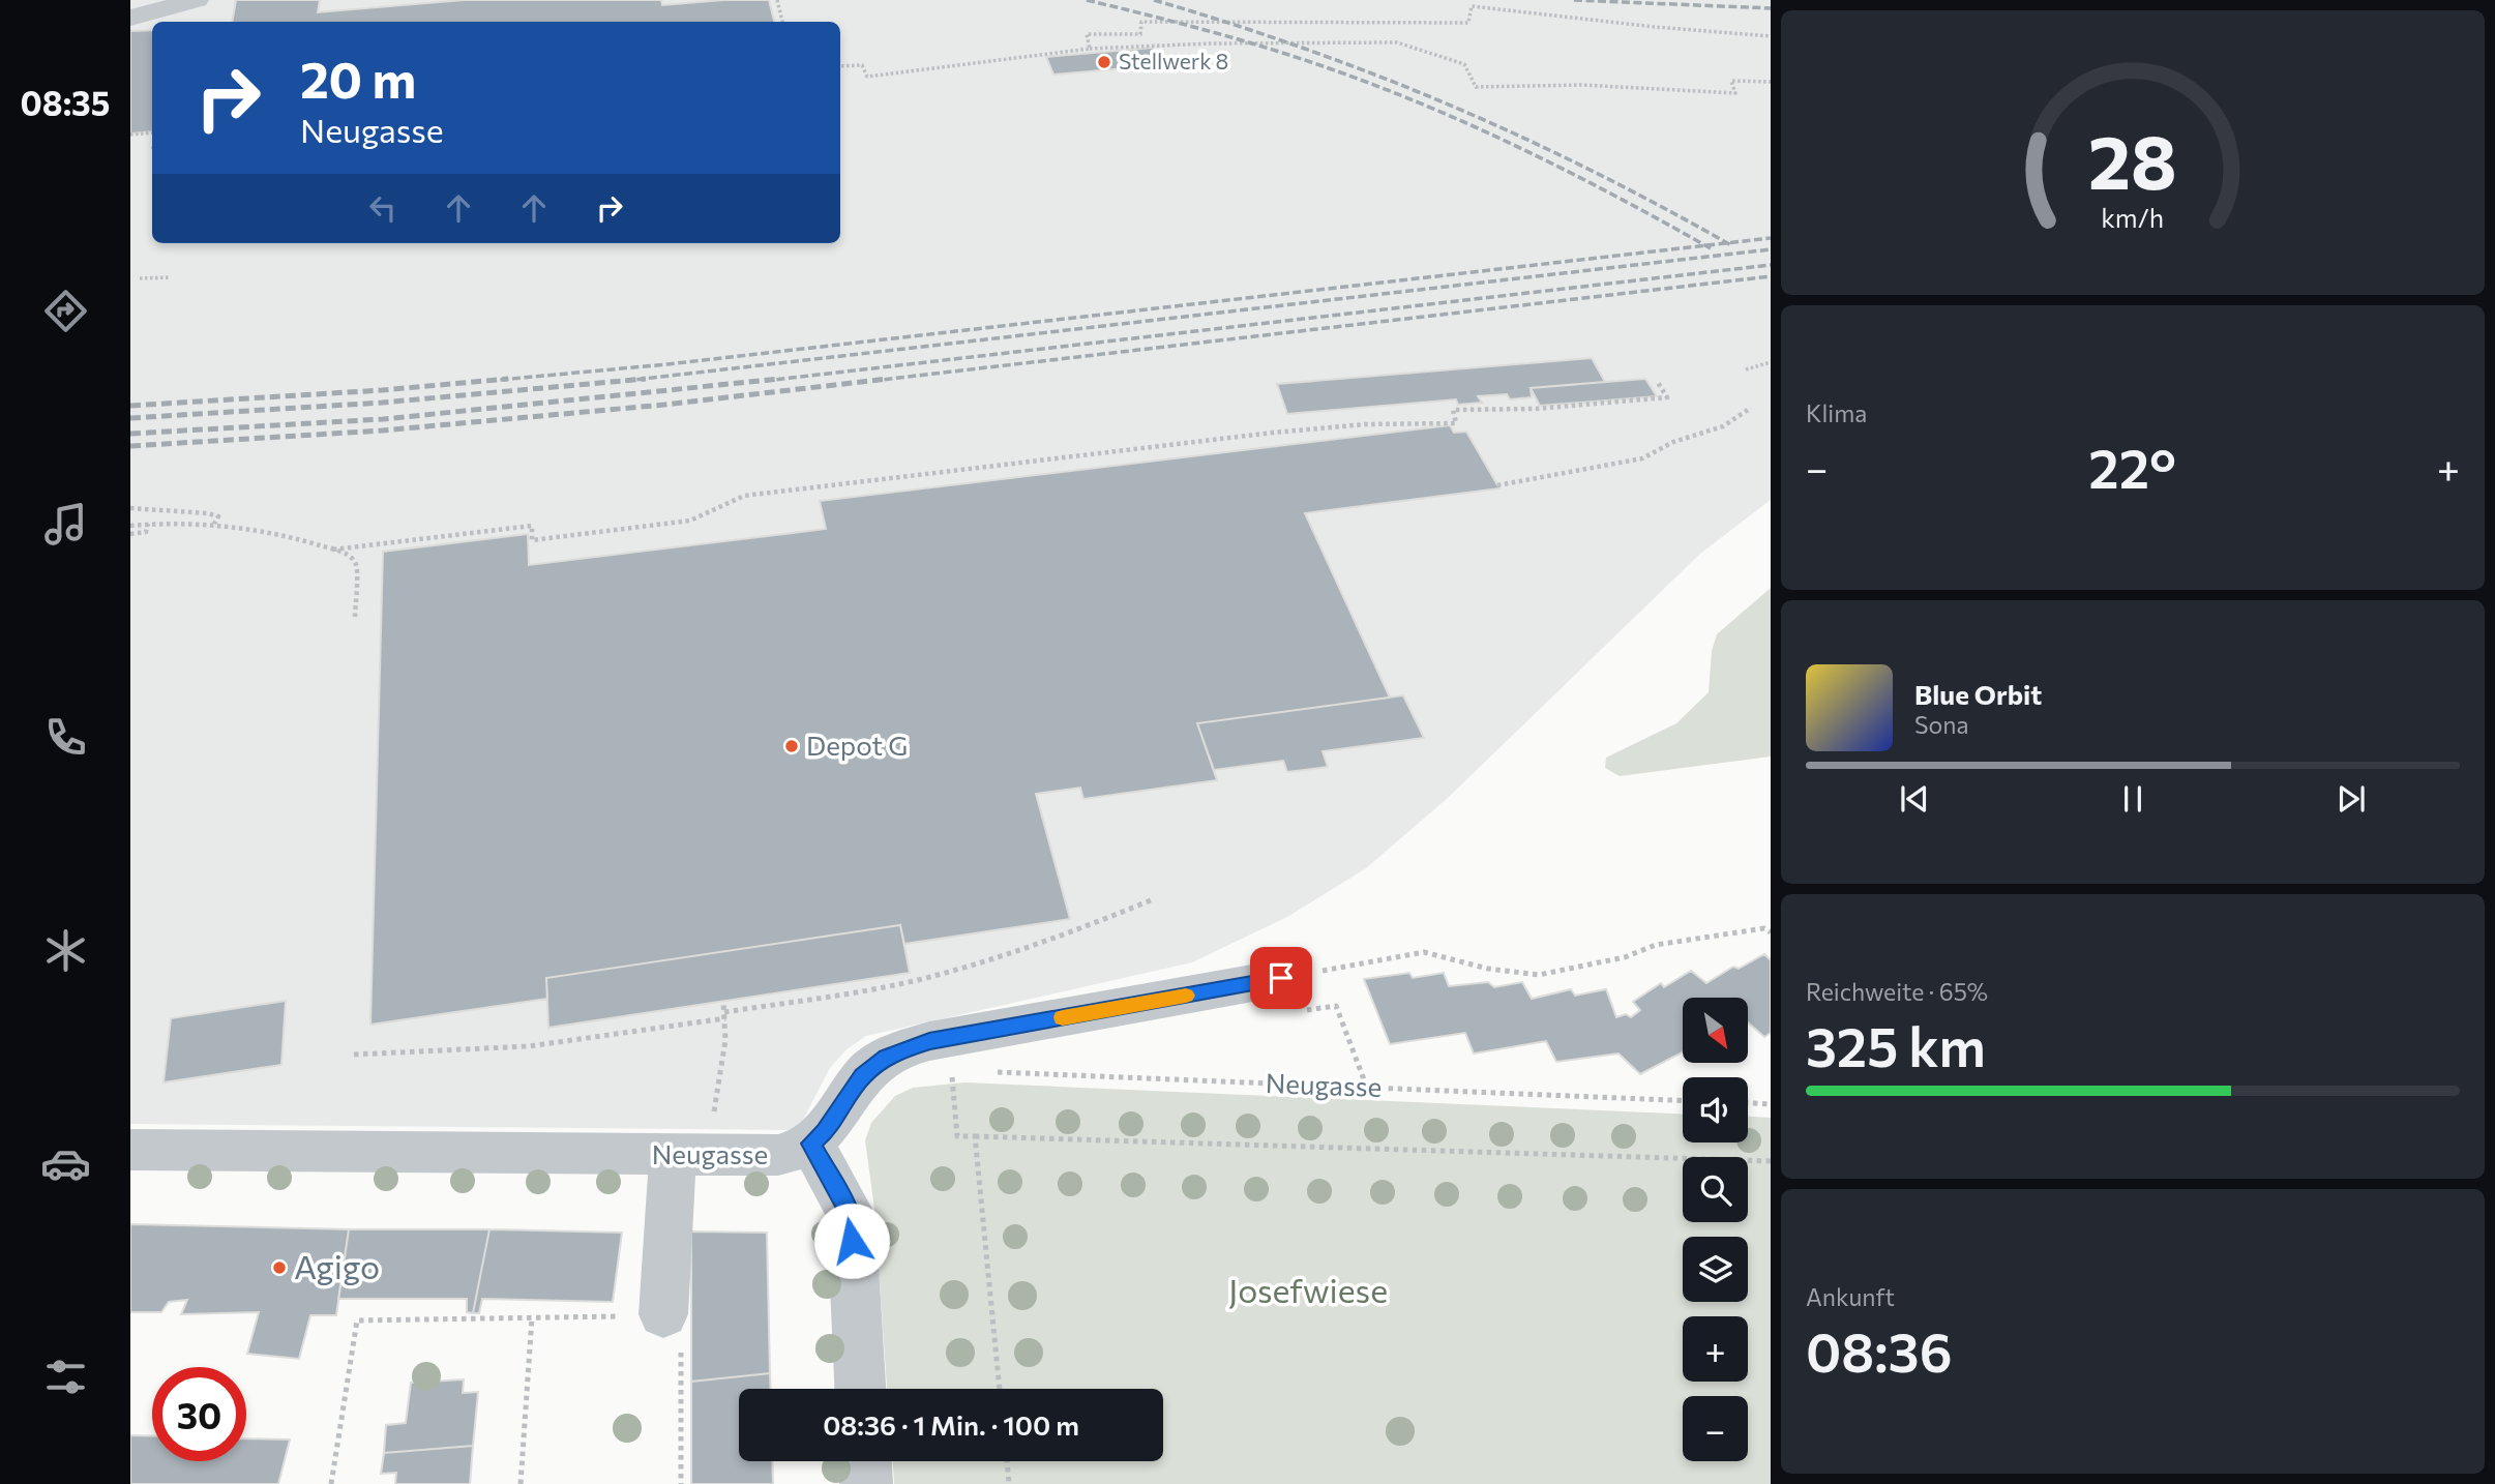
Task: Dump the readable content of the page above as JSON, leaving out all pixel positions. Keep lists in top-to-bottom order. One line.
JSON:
{"streets":{"street":["Neugasse"]},"parks":["Josefwiese"],"places":["Stellwerk 8","Depot G","Agigo"],"north":"bottom right","page":{"tabs":"08:35","turn":["20 m","Neugasse"],"tile":["Klima",["Reichweite · 65%","325 km"],["Ankunft","08:36"]],"heat":["−","22°","+"],"song":["Blue Orbit","Sona"],"map_buttons":["+","−"],"limit":"30","trip":"08:36 · 1 Min. · 100 m","gauge":["28","km/h"]}}
